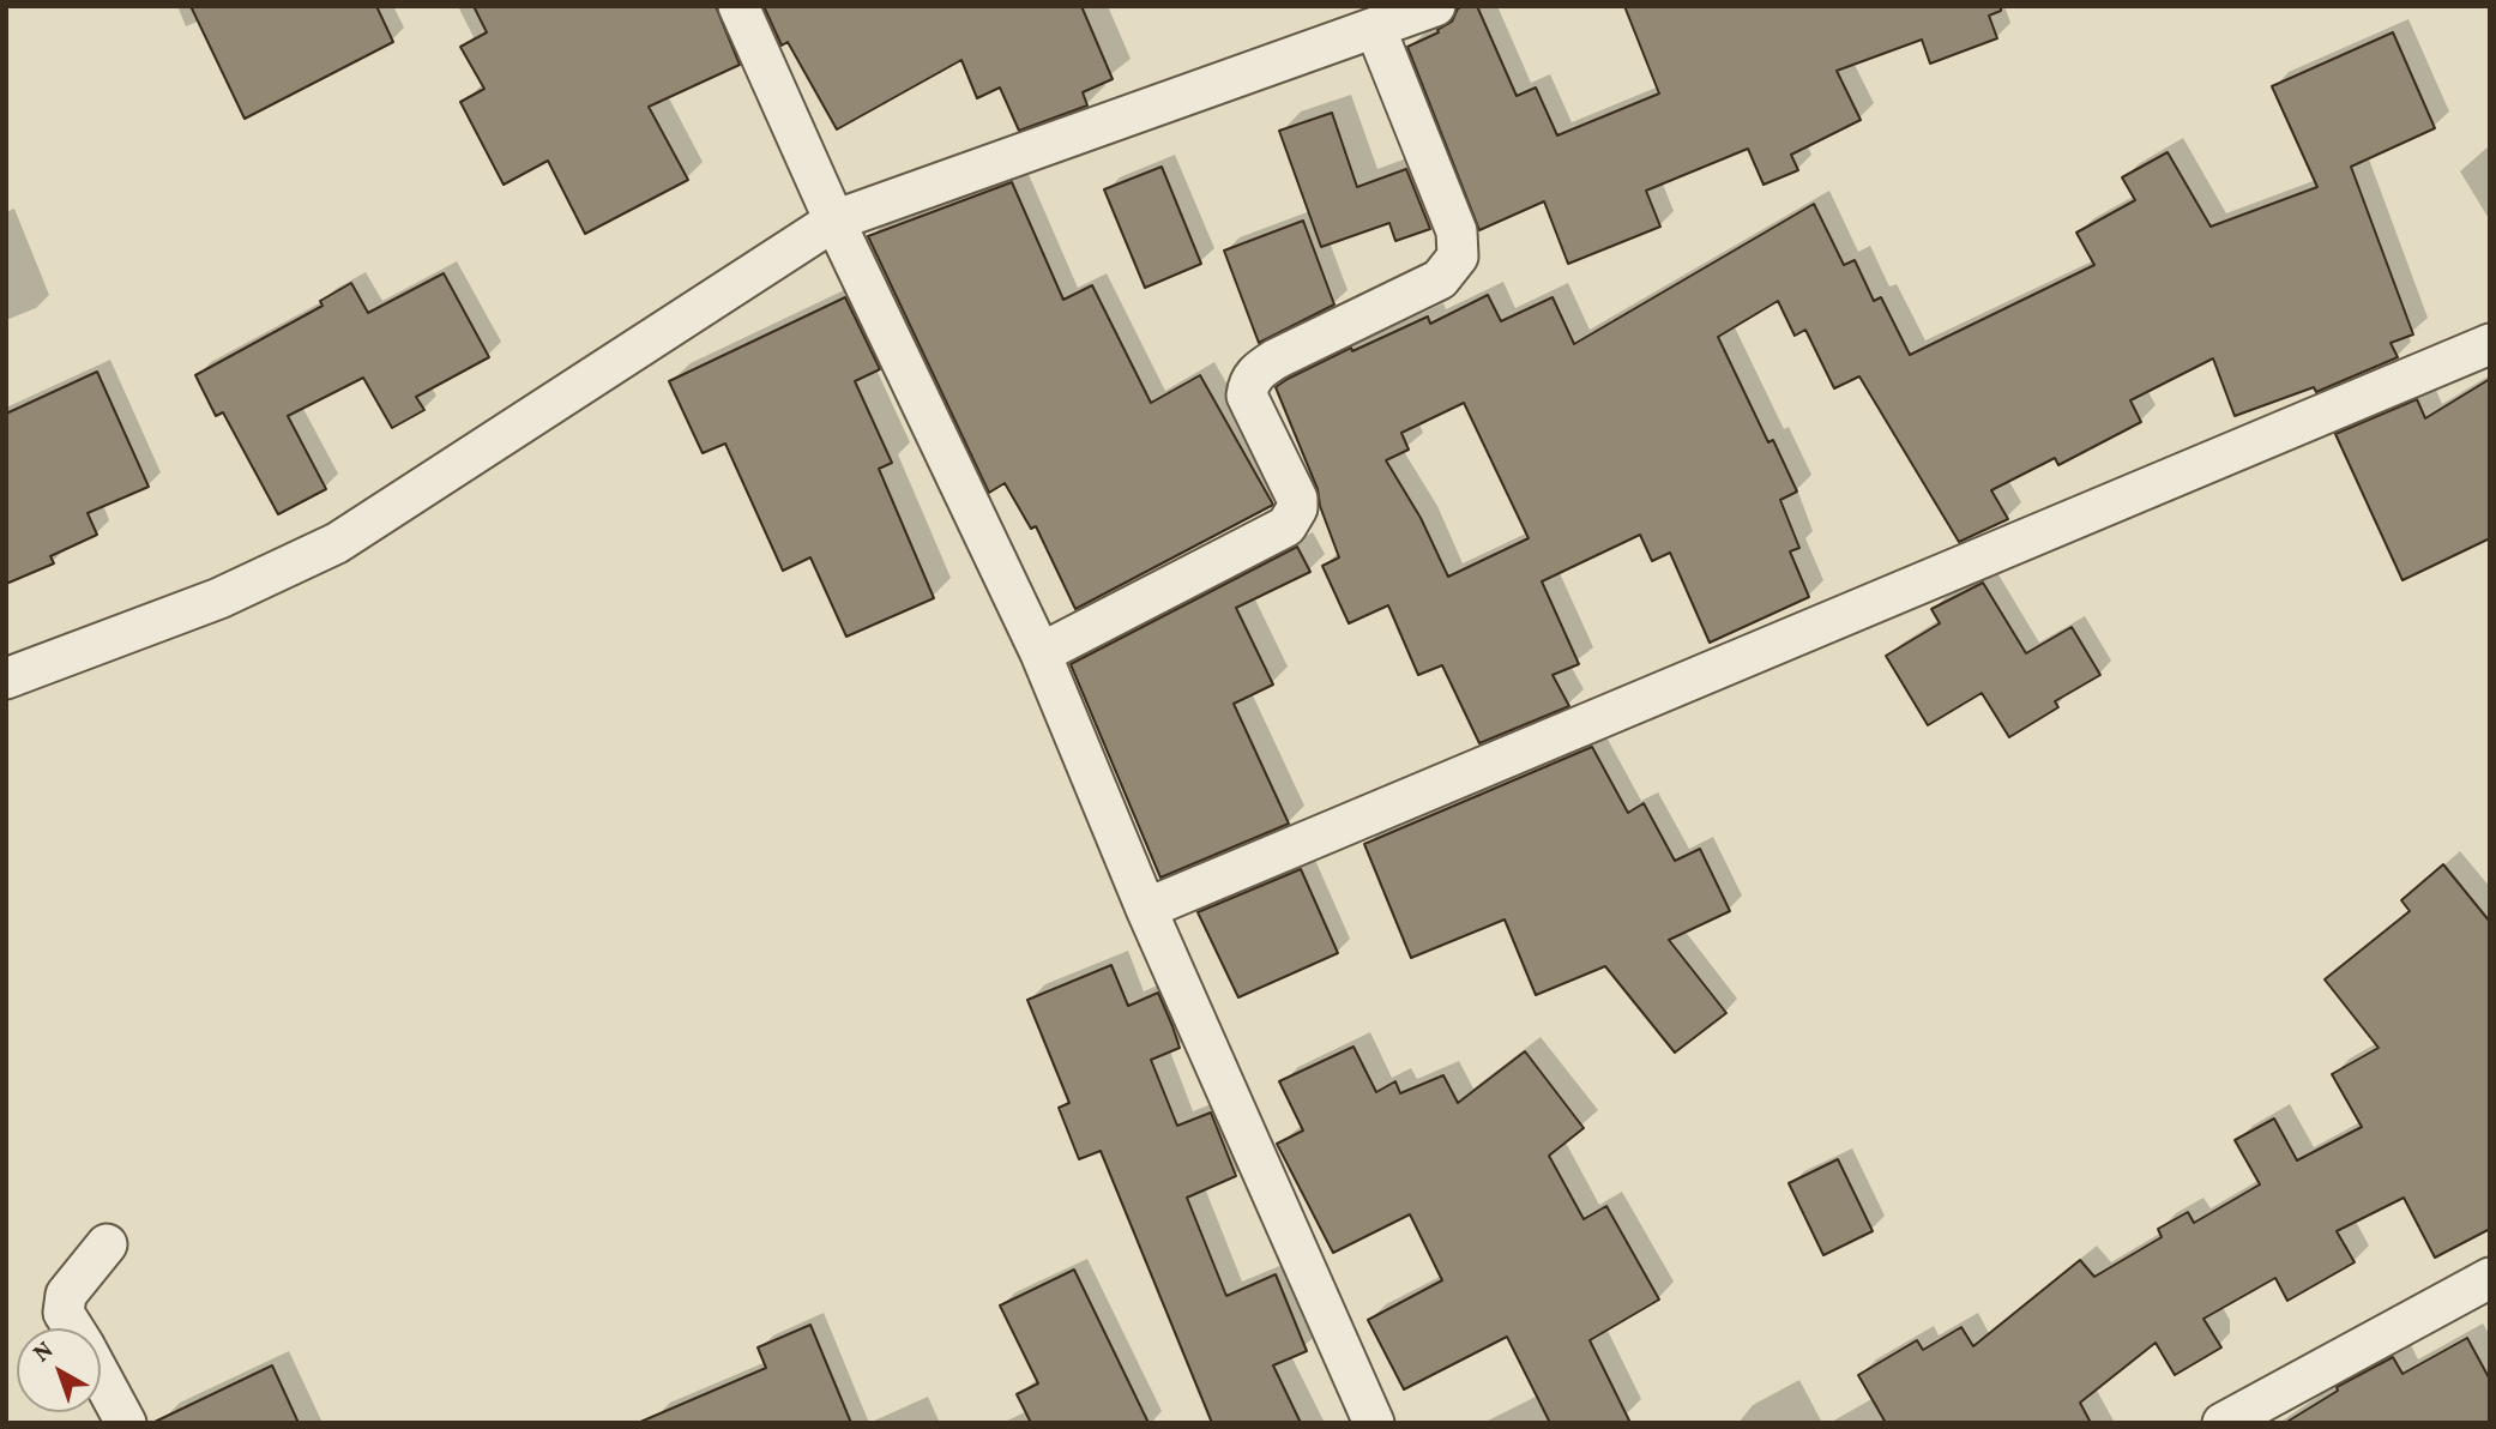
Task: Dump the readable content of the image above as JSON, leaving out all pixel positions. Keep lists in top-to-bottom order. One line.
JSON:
{"north":"top left"}
